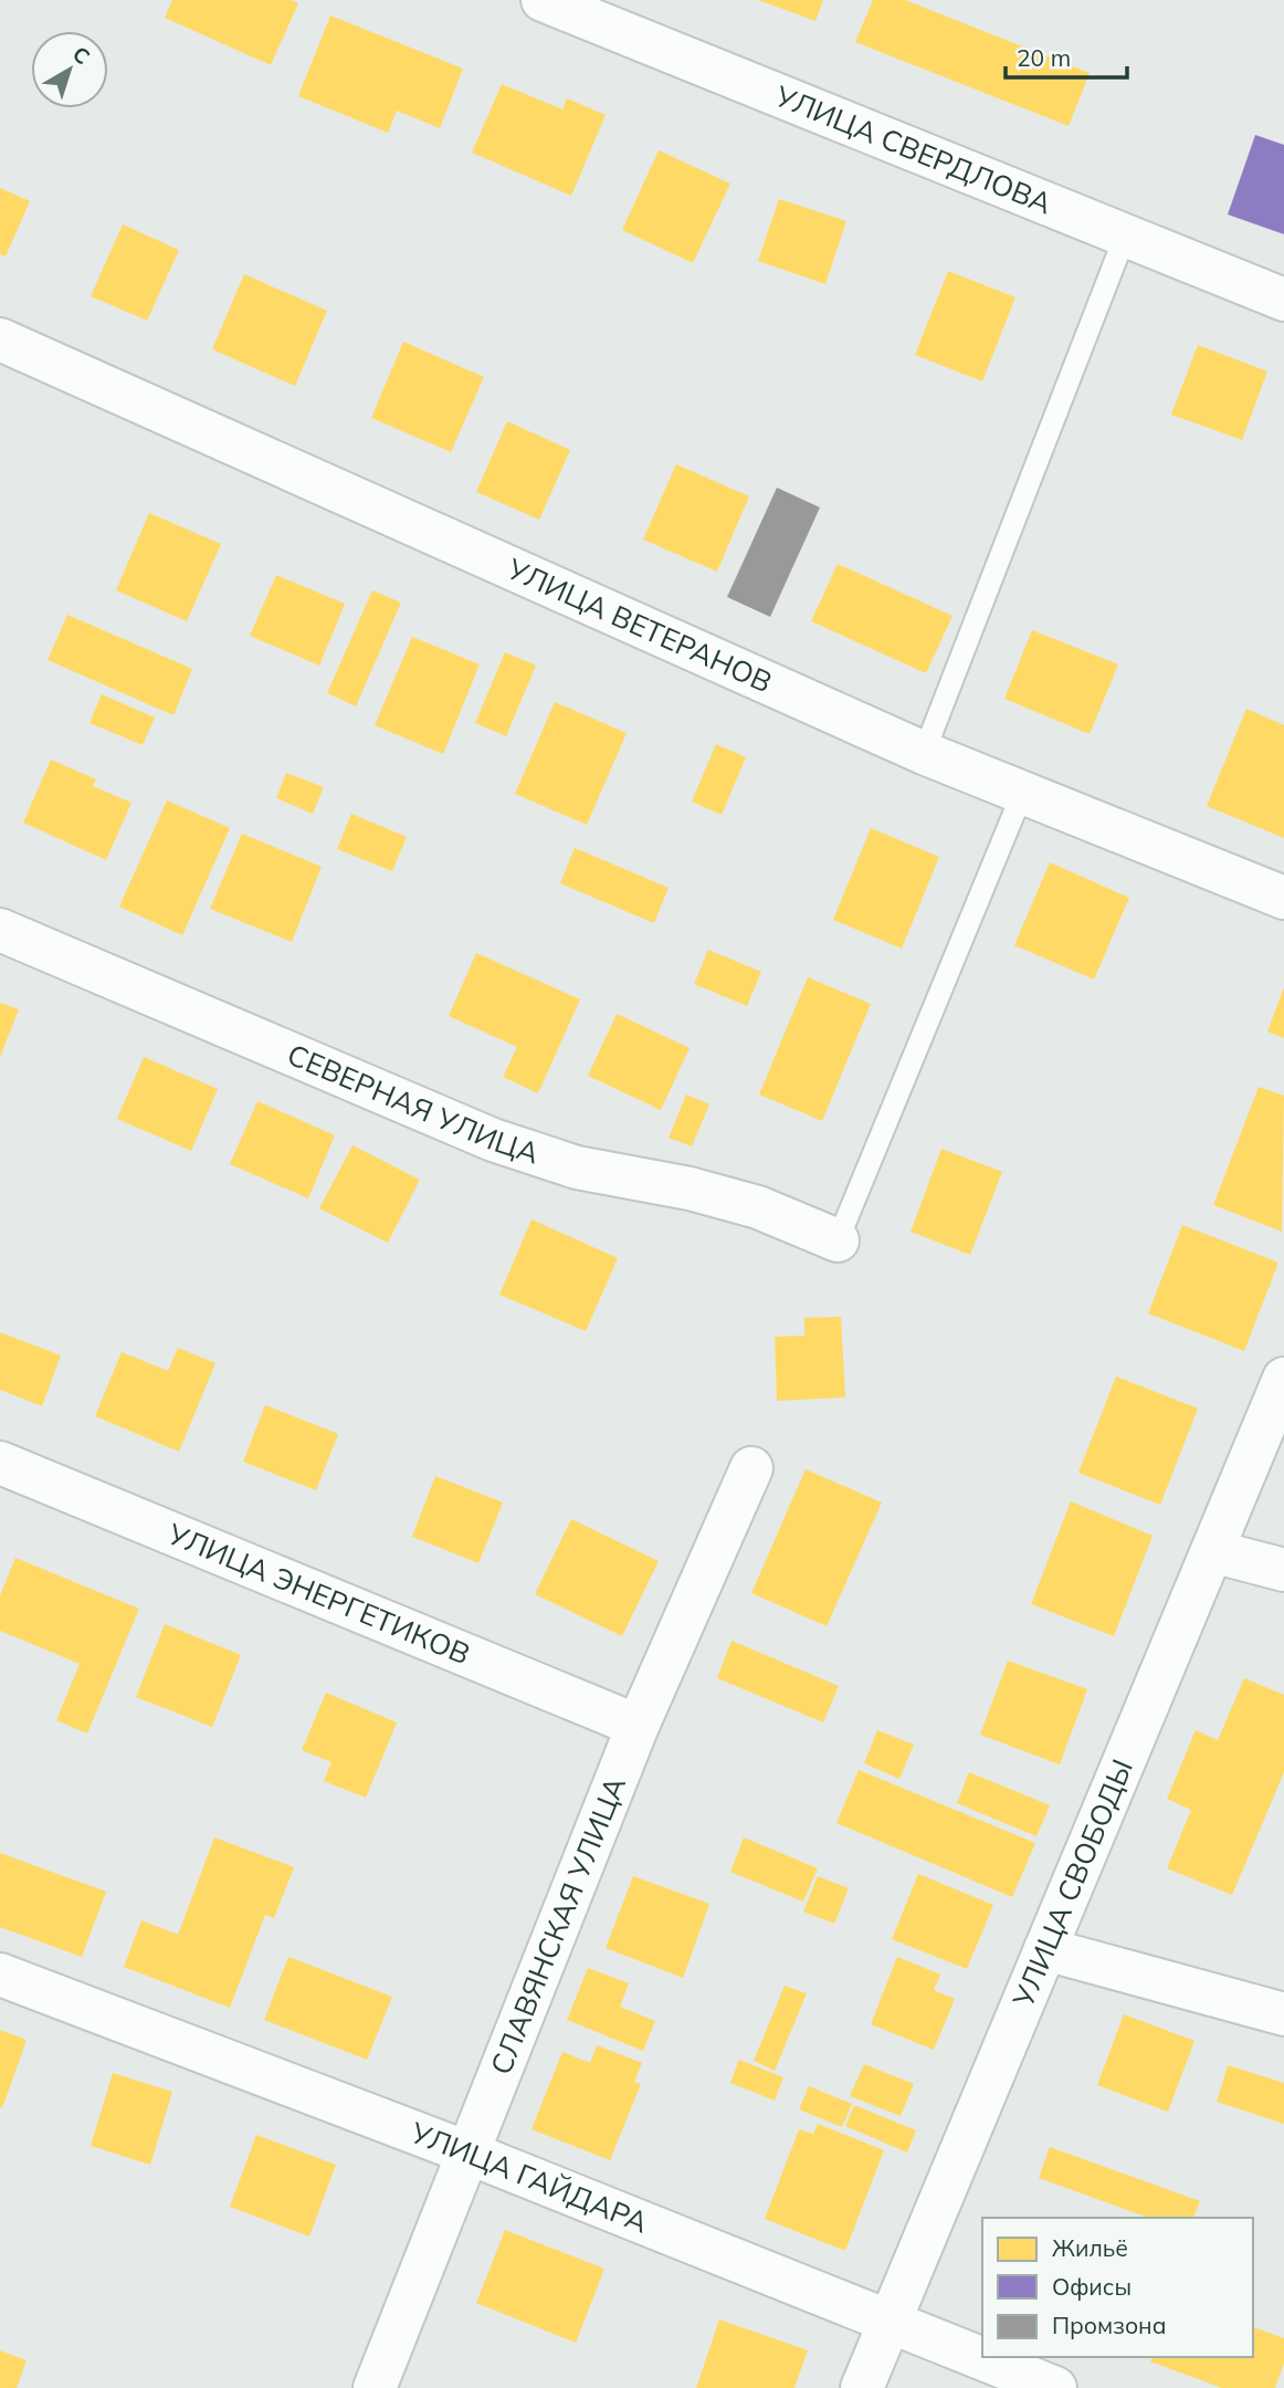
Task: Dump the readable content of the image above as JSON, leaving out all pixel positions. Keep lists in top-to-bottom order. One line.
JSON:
{"streets":{"street":["УЛИЦА СВЕРДЛОВА","УЛИЦА ВЕТЕРАНОВ","СЕВЕРНАЯ УЛИЦА","УЛИЦА ЭНЕРГЕТИКОВ","УЛИЦА СВОБОДЫ","СЛАВЯНСКАЯ УЛИЦА","УЛИЦА ГАЙДАРА"]},"crossings":[["УЛИЦА ЭНЕРГЕТИКОВ","СЛАВЯНСКАЯ УЛИЦА"],["УЛИЦА СВОБОДЫ","УЛИЦА ГАЙДАРА"],["СЛАВЯНСКАЯ УЛИЦА","УЛИЦА ГАЙДАРА"]],"legend":["Жильё","Офисы","Промзона"],"scale_bar":"20 m","north":"top right"}
